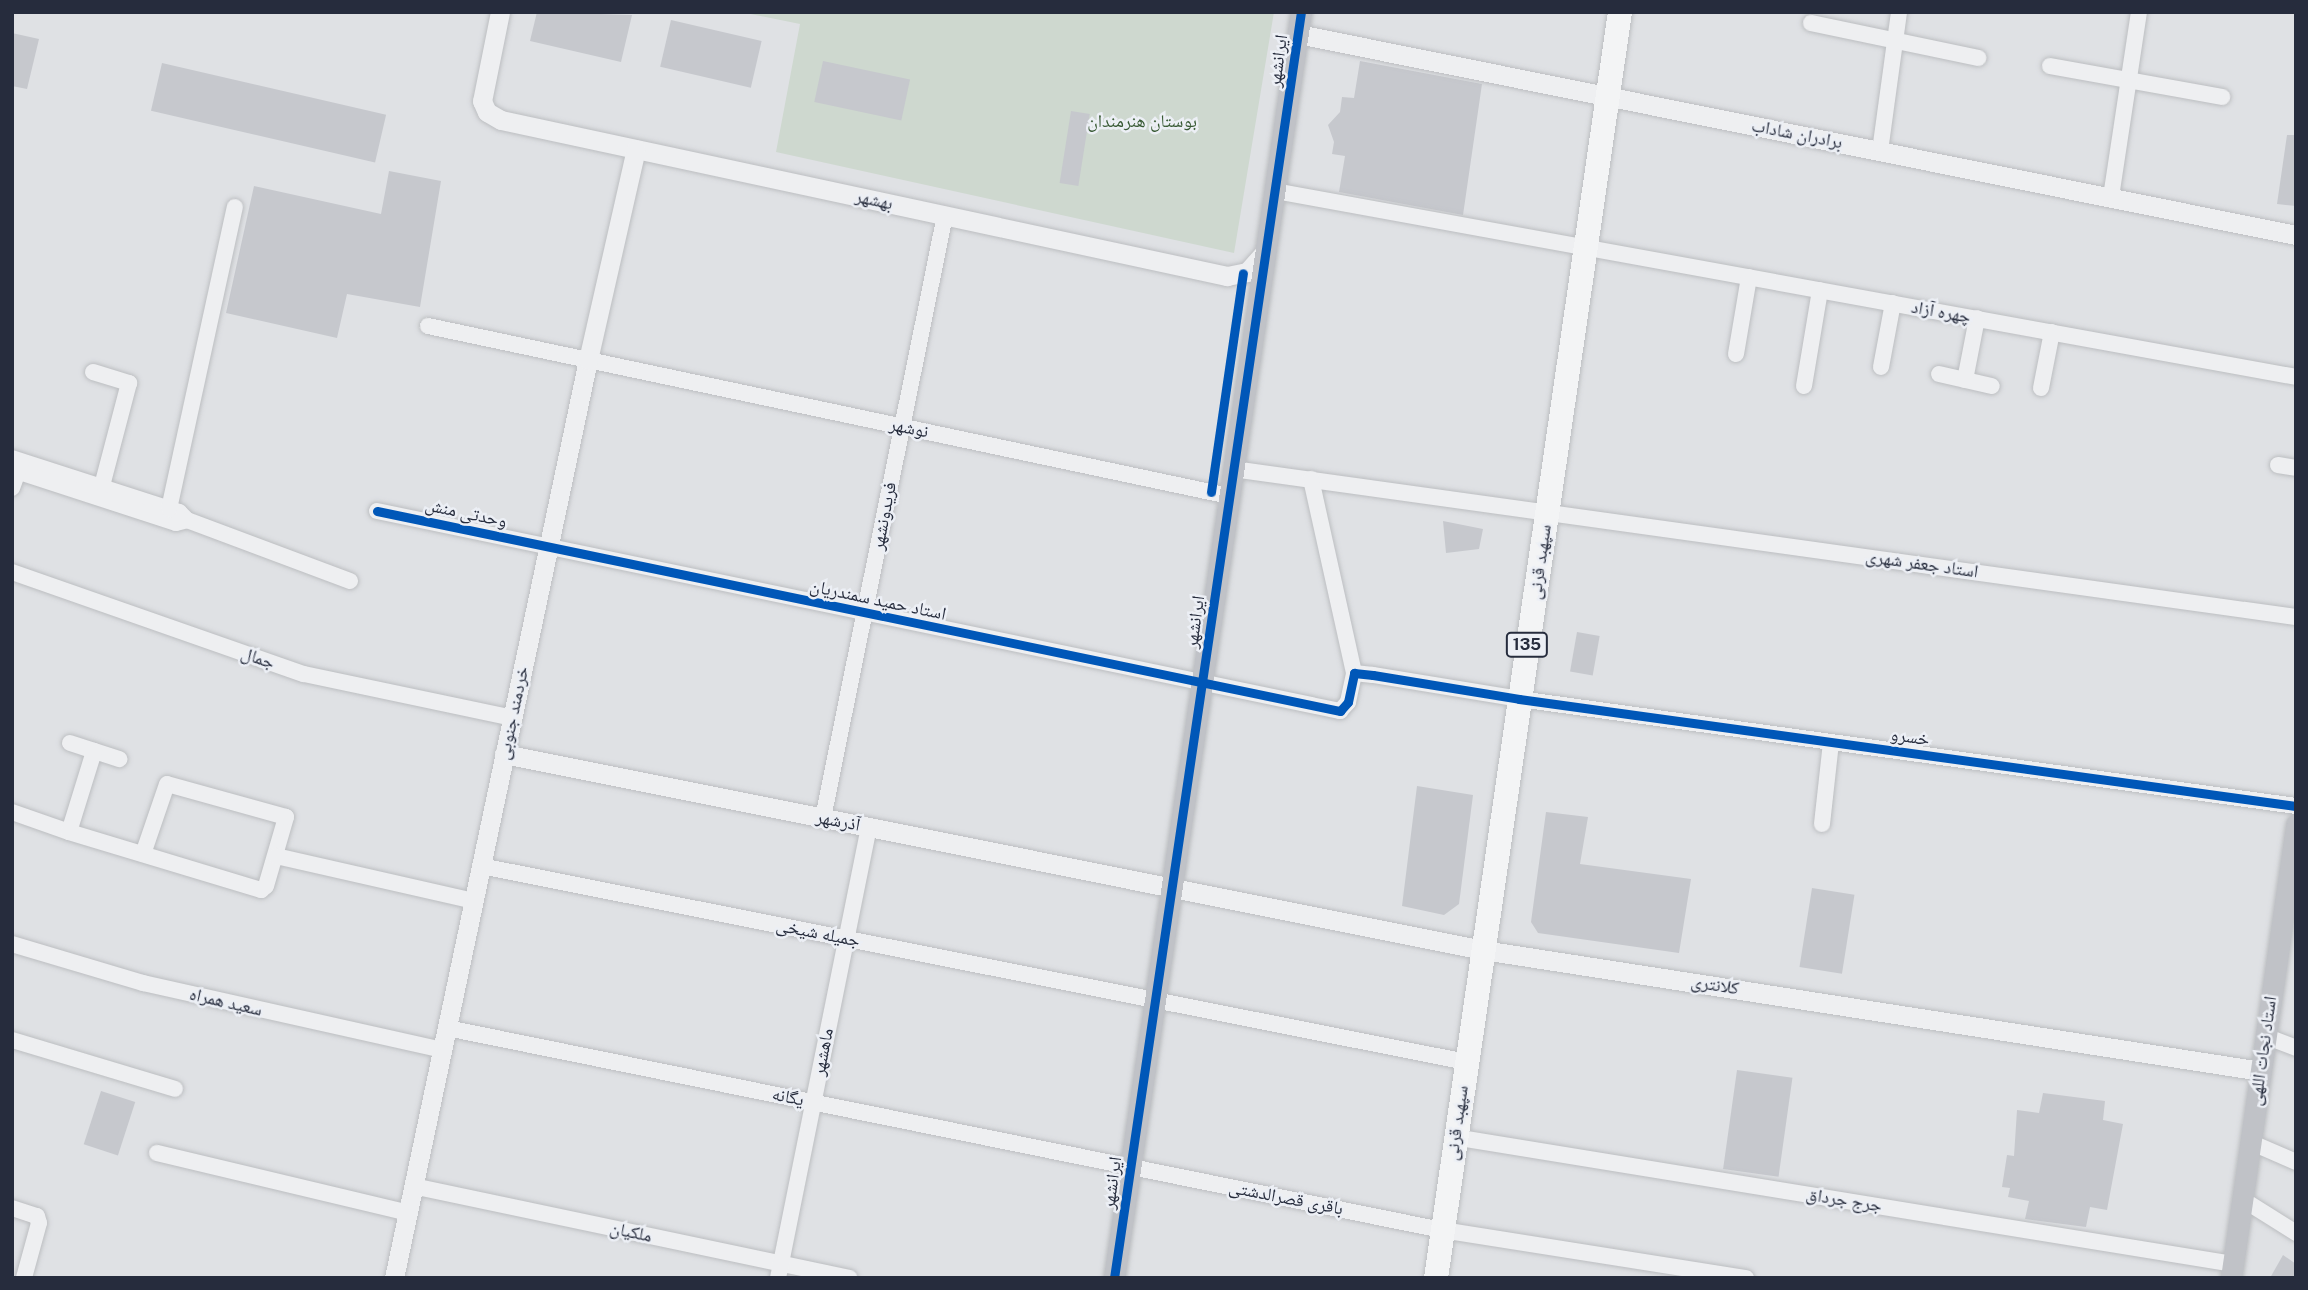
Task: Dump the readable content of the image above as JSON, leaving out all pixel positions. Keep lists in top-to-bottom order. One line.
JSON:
{"streets":{"main road":["ایرانشهر","سپهبد قرنی","135","استاد نجات اللهی"],"street":["برادران شاداب","بهشهر","چهره آزاد","نوشهر","وحدتی منش","فریدونشهر","استاد جعفر شهری","استاد حمید سمندریان","جمال","خردمند جنوبی","خسرو","آذرشهر","جمیله شیخی","کلانتری","سعید همراه","ماهشهر","یگانه","باقری قصرالدشتی","جرج جرداق","ملکیان"]},"crossings":[["ایرانشهر","برادران شاداب"],["ایرانشهر","بهشهر"],["ایرانشهر","چهره آزاد"],["ایرانشهر","نوشهر"],["ایرانشهر","استاد جعفر شهری"],["ایرانشهر","استاد حمید سمندریان"],["ایرانشهر","آذرشهر"],["ایرانشهر","جمیله شیخی"],["ایرانشهر","کلانتری"],["ایرانشهر","یگانه"],["ایرانشهر","باقری قصرالدشتی"],["برادران شاداب","سپهبد قرنی"],["بهشهر","فریدونشهر"],["بهشهر","خردمند جنوبی"],["چهره آزاد","سپهبد قرنی"],["نوشهر","فریدونشهر"],["نوشهر","خردمند جنوبی"],["وحدتی منش","استاد حمید سمندریان"],["وحدتی منش","خردمند جنوبی"],["فریدونشهر","استاد حمید سمندریان"],["فریدونشهر","آذرشهر"],["سپهبد قرنی","استاد جعفر شهری"],["سپهبد قرنی","خسرو"],["سپهبد قرنی","جمیله شیخی"],["سپهبد قرنی","کلانتری"],["سپهبد قرنی","باقری قصرالدشتی"],["سپهبد قرنی","جرج جرداق"],["استاد حمید سمندریان","خردمند جنوبی"],["استاد حمید سمندریان","خسرو"],["جمال","خردمند جنوبی"],["خردمند جنوبی","آذرشهر"],["خردمند جنوبی","جمیله شیخی"],["خردمند جنوبی","سعید همراه"],["خردمند جنوبی","یگانه"],["خردمند جنوبی","ملکیان"],["آذرشهر","کلانتری"],["آذرشهر","ماهشهر"],["جمیله شیخی","ماهشهر"],["کلانتری","استاد نجات اللهی"],["استاد نجات اللهی","جرج جرداق"],["ماهشهر","یگانه"],["ماهشهر","ملکیان"],["یگانه","باقری قصرالدشتی"]],"parks":["بوستان هنرمندان"]}
